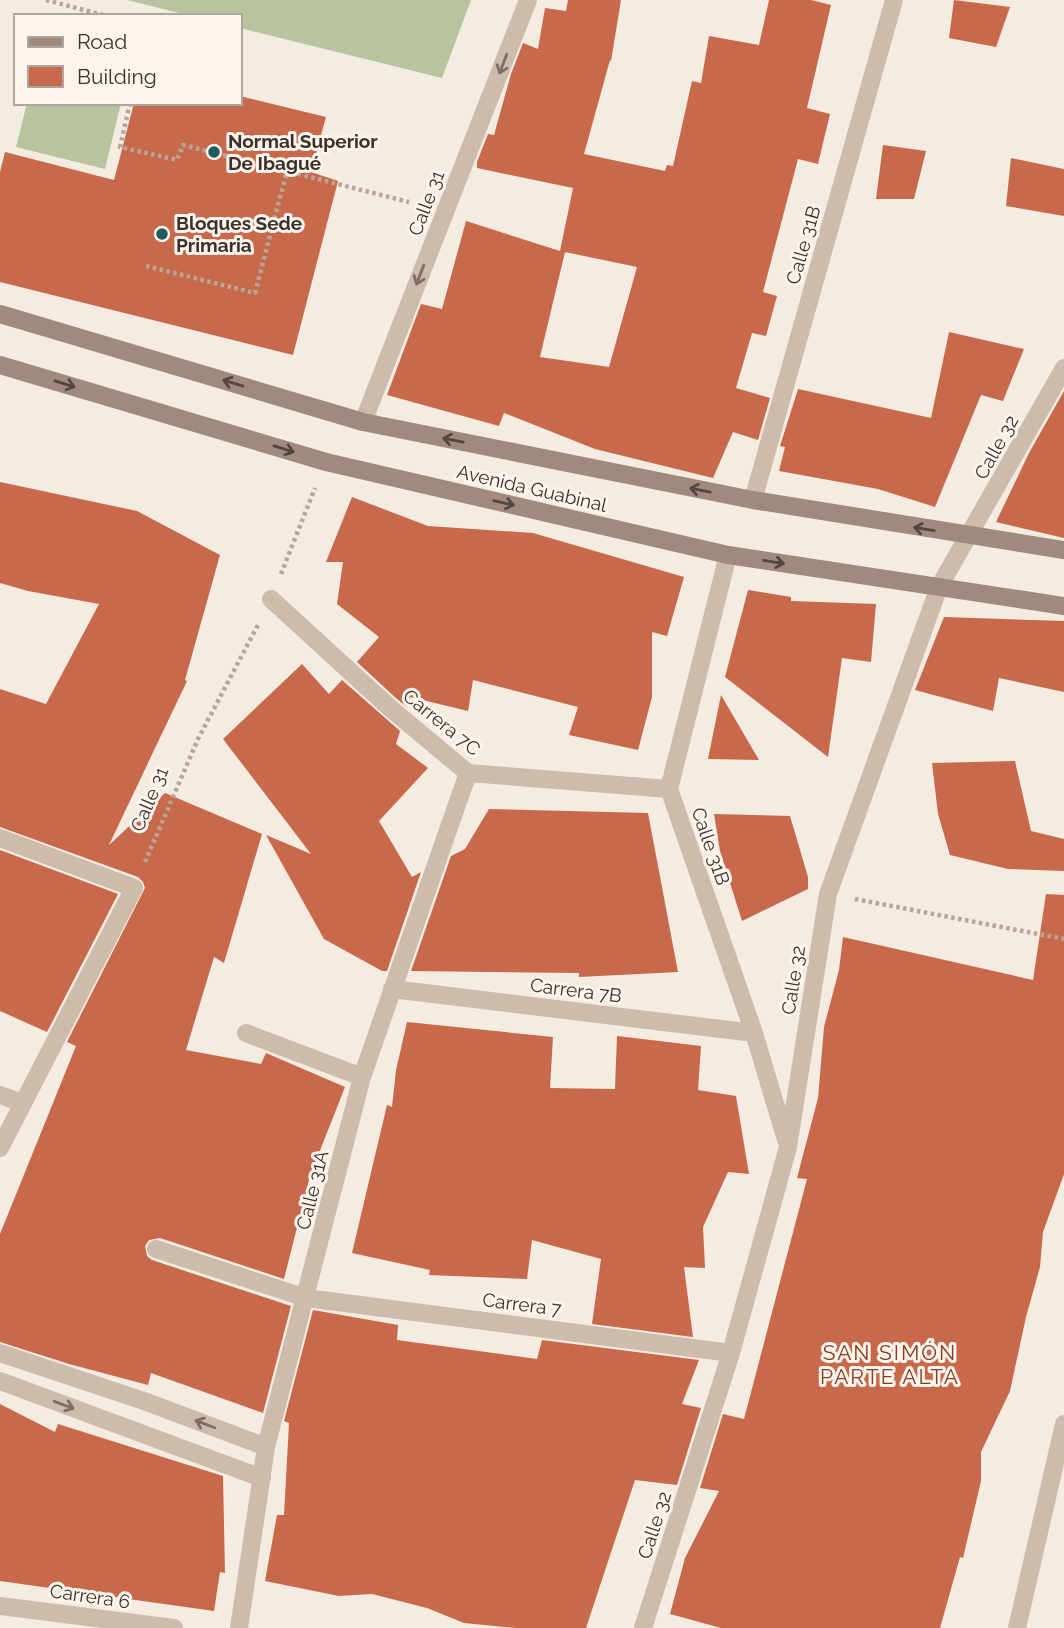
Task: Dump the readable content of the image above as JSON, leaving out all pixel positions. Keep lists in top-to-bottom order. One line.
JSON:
{"streets":{"main road":["Avenida Guabinal"],"street":["Calle 31","Calle 31B","Calle 32","Carrera 7C","Carrera 7B","Calle 31A","Carrera 7","Carrera 6"]},"crossings":[["Calle 31","Avenida Guabinal"],["Calle 31","Carrera 7C"],["Calle 31B","Calle 32"],["Calle 31B","Avenida Guabinal"],["Calle 31B","Carrera 7C"],["Calle 31B","Carrera 7B"],["Calle 32","Avenida Guabinal"],["Calle 32","Carrera 7"],["Carrera 7C","Calle 31A"],["Carrera 7B","Calle 31A"],["Calle 31A","Carrera 7"]],"one_way":["Calle 31"],"districts":["SAN SIMÓN PARTE ALTA"],"places":["Normal Superior De Ibagué","Bloques Sede Primaria"],"legend":["Road","Building"]}
